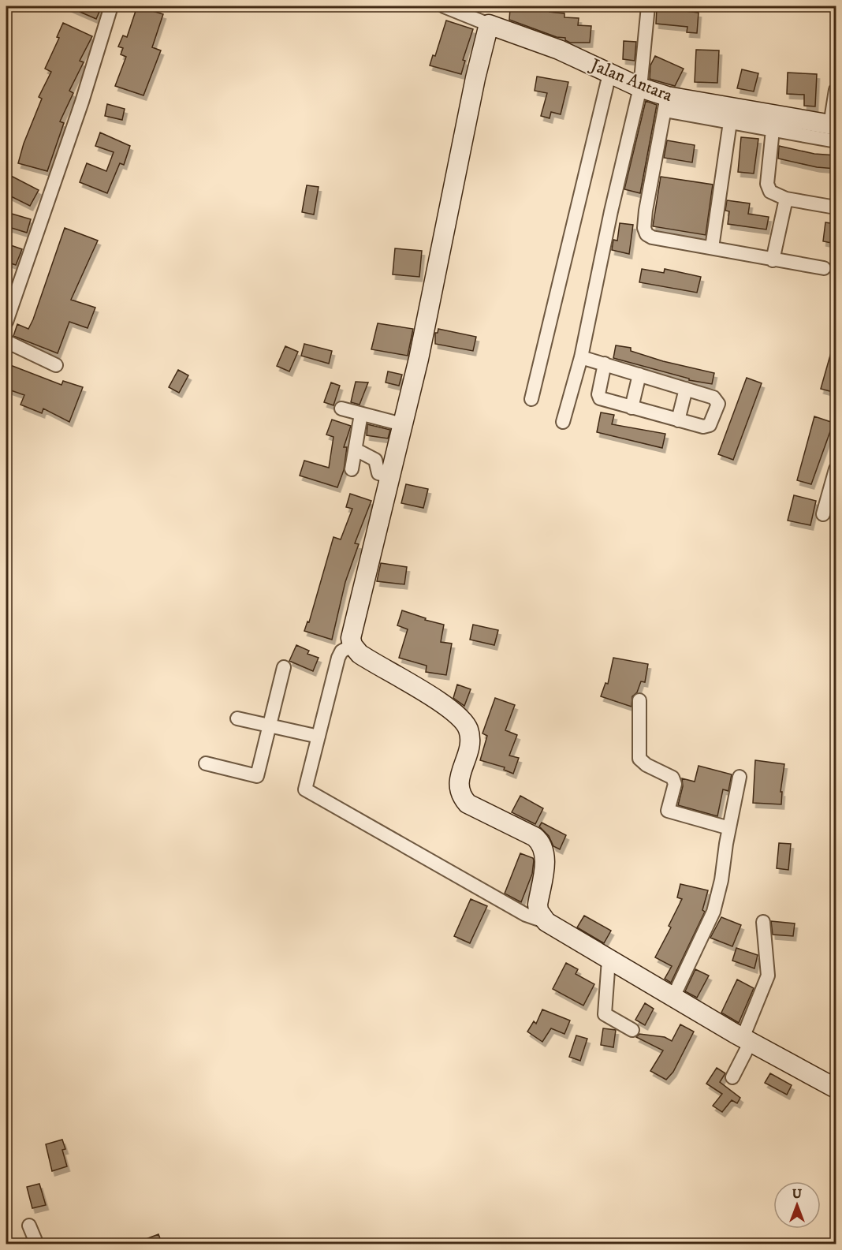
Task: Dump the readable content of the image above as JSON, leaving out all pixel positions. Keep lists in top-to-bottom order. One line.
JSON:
{"streets":{"street":["Jalan Antara"]},"north":"top"}
